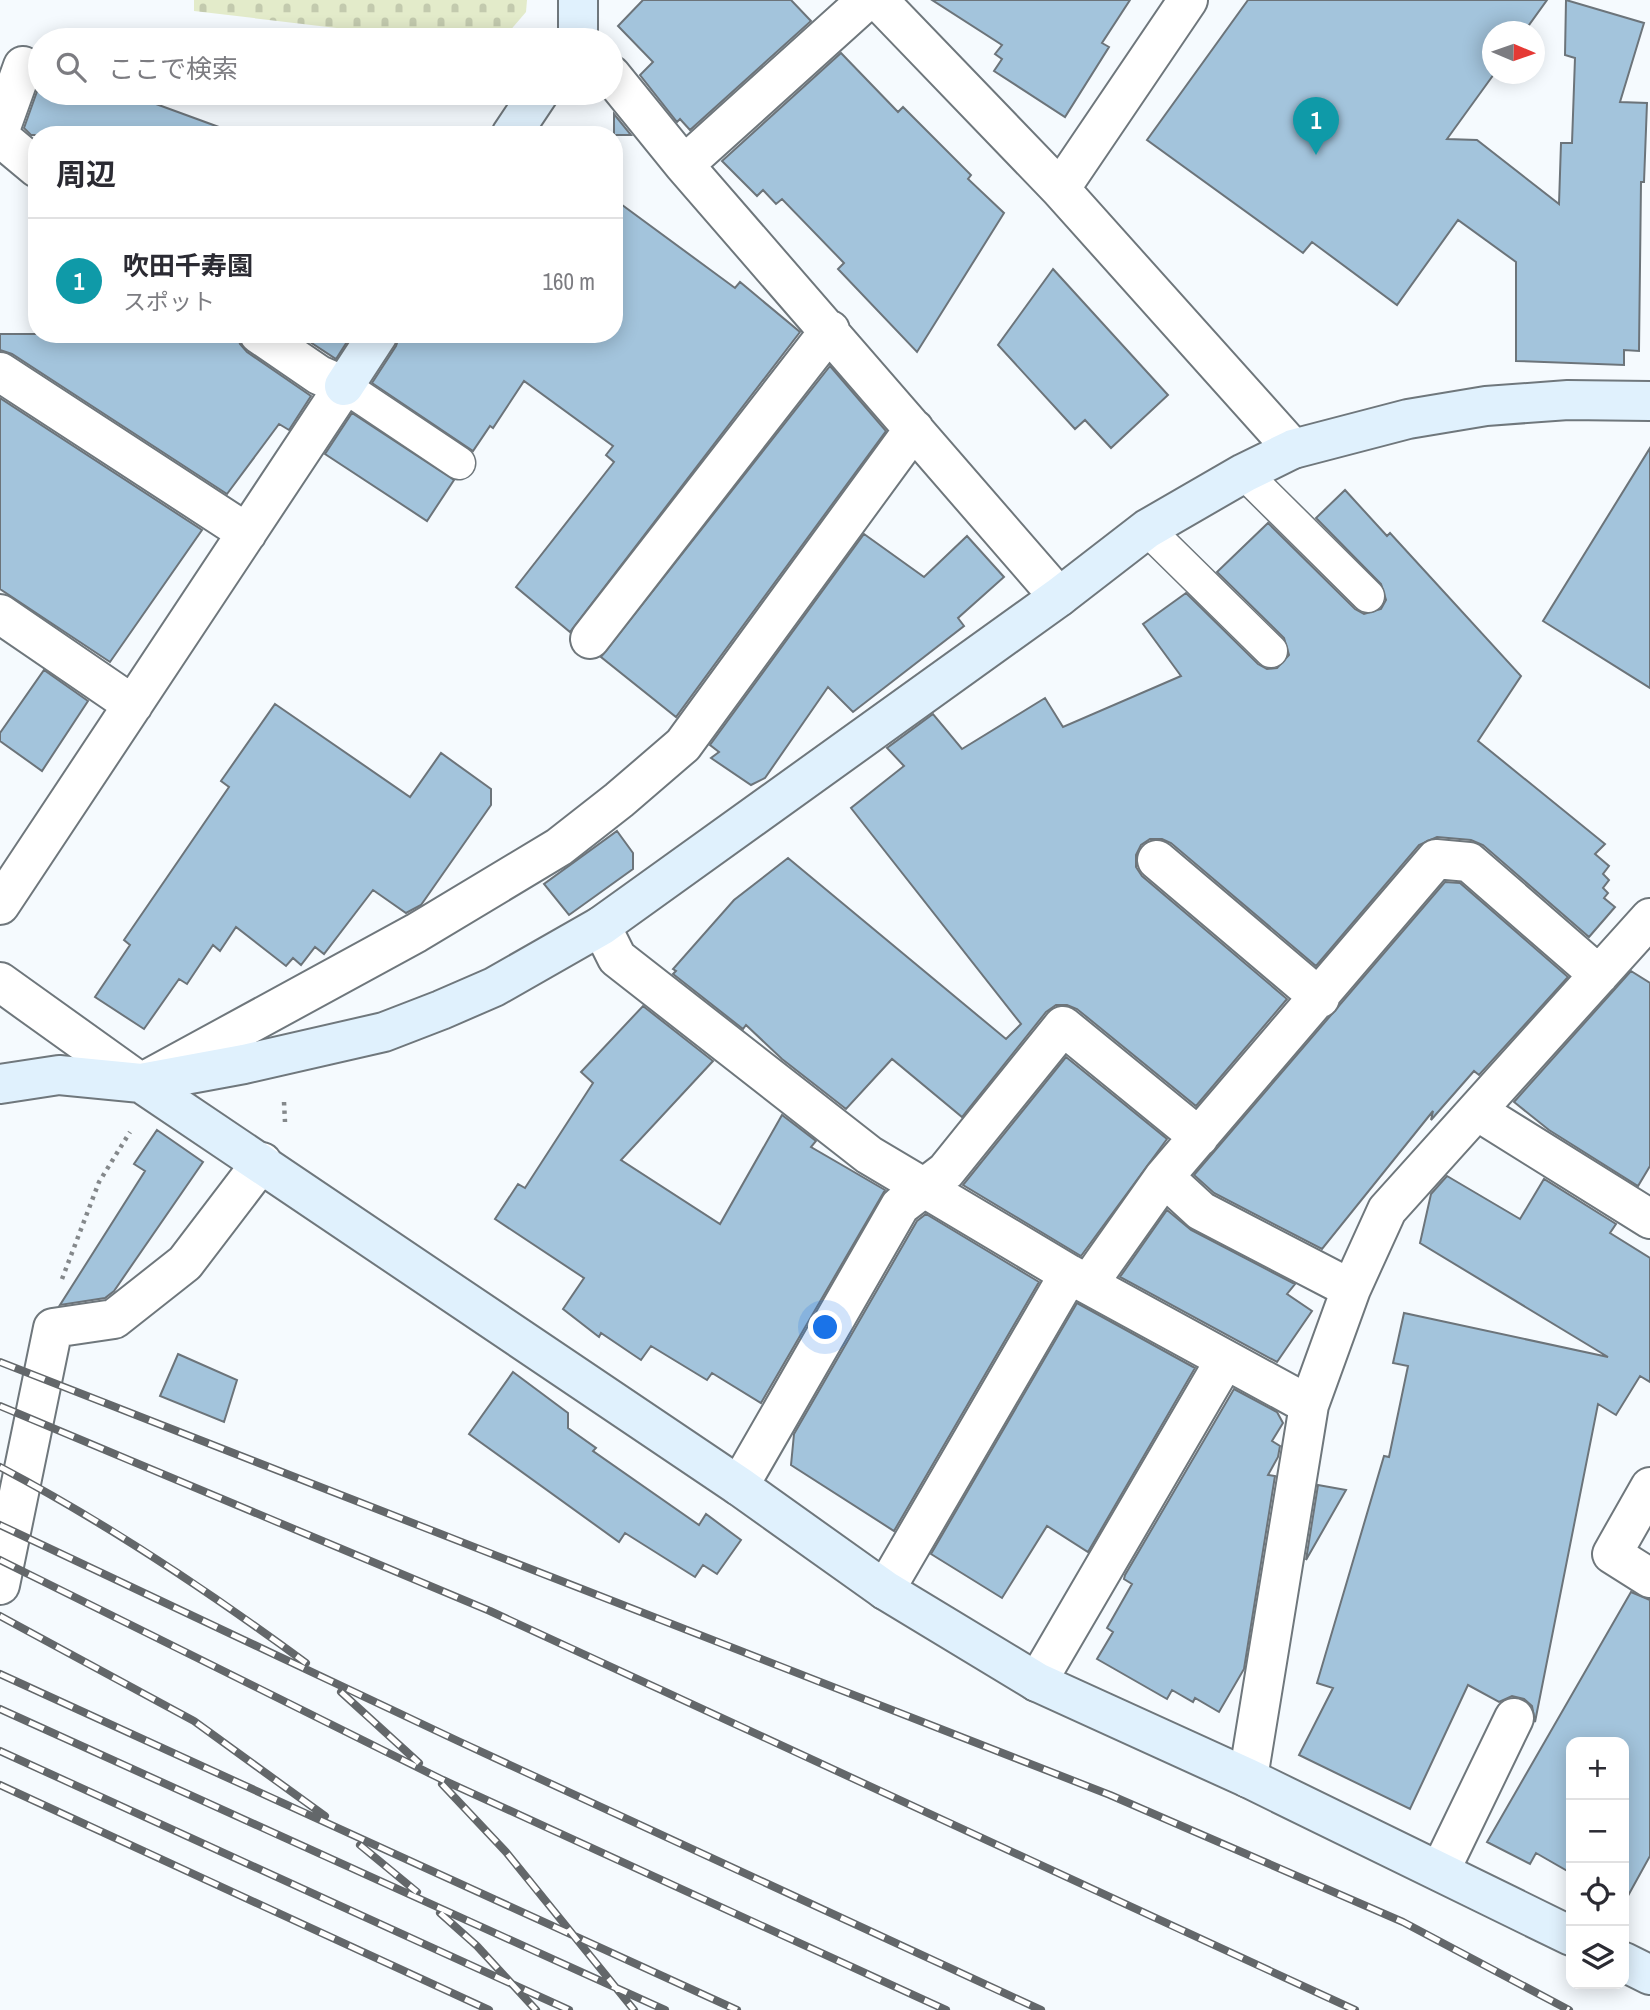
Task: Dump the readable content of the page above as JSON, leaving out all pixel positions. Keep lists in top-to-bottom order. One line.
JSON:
{"north":"right","page":{"search":"ここで検索","pins":"1","heading":"周辺","list":[{"mark":"1","name":"吹田千寿園","note":"スポット","value":"160 m"}],"map_buttons":["+","−"]}}
